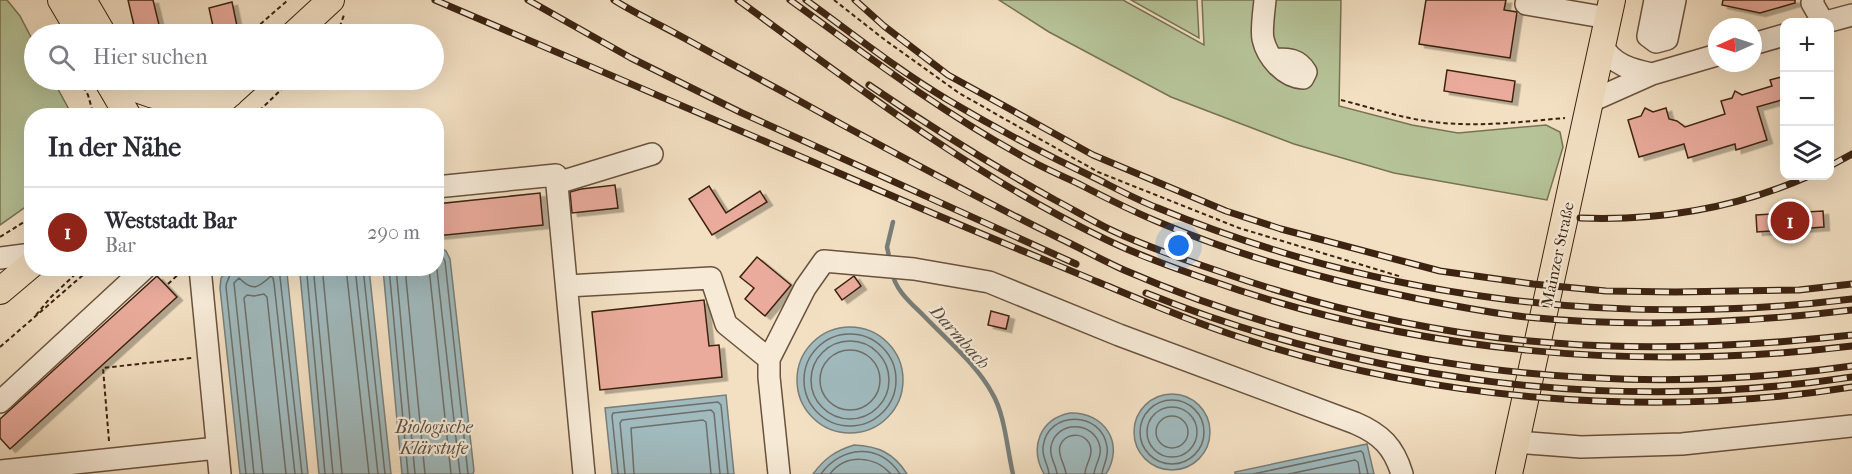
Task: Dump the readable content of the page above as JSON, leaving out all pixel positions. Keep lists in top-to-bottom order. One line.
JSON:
{"streets":{"main road":["Mainzer Straße"]},"water":["Darmbach","Biologische Klärstufe"],"north":"left","page":{"map_buttons":["+","−"],"search":"Hier suchen","heading":"In der Nähe","list":[{"mark":"1","name":"Weststadt Bar","note":"Bar","value":"290 m"}],"pins":"1"}}
